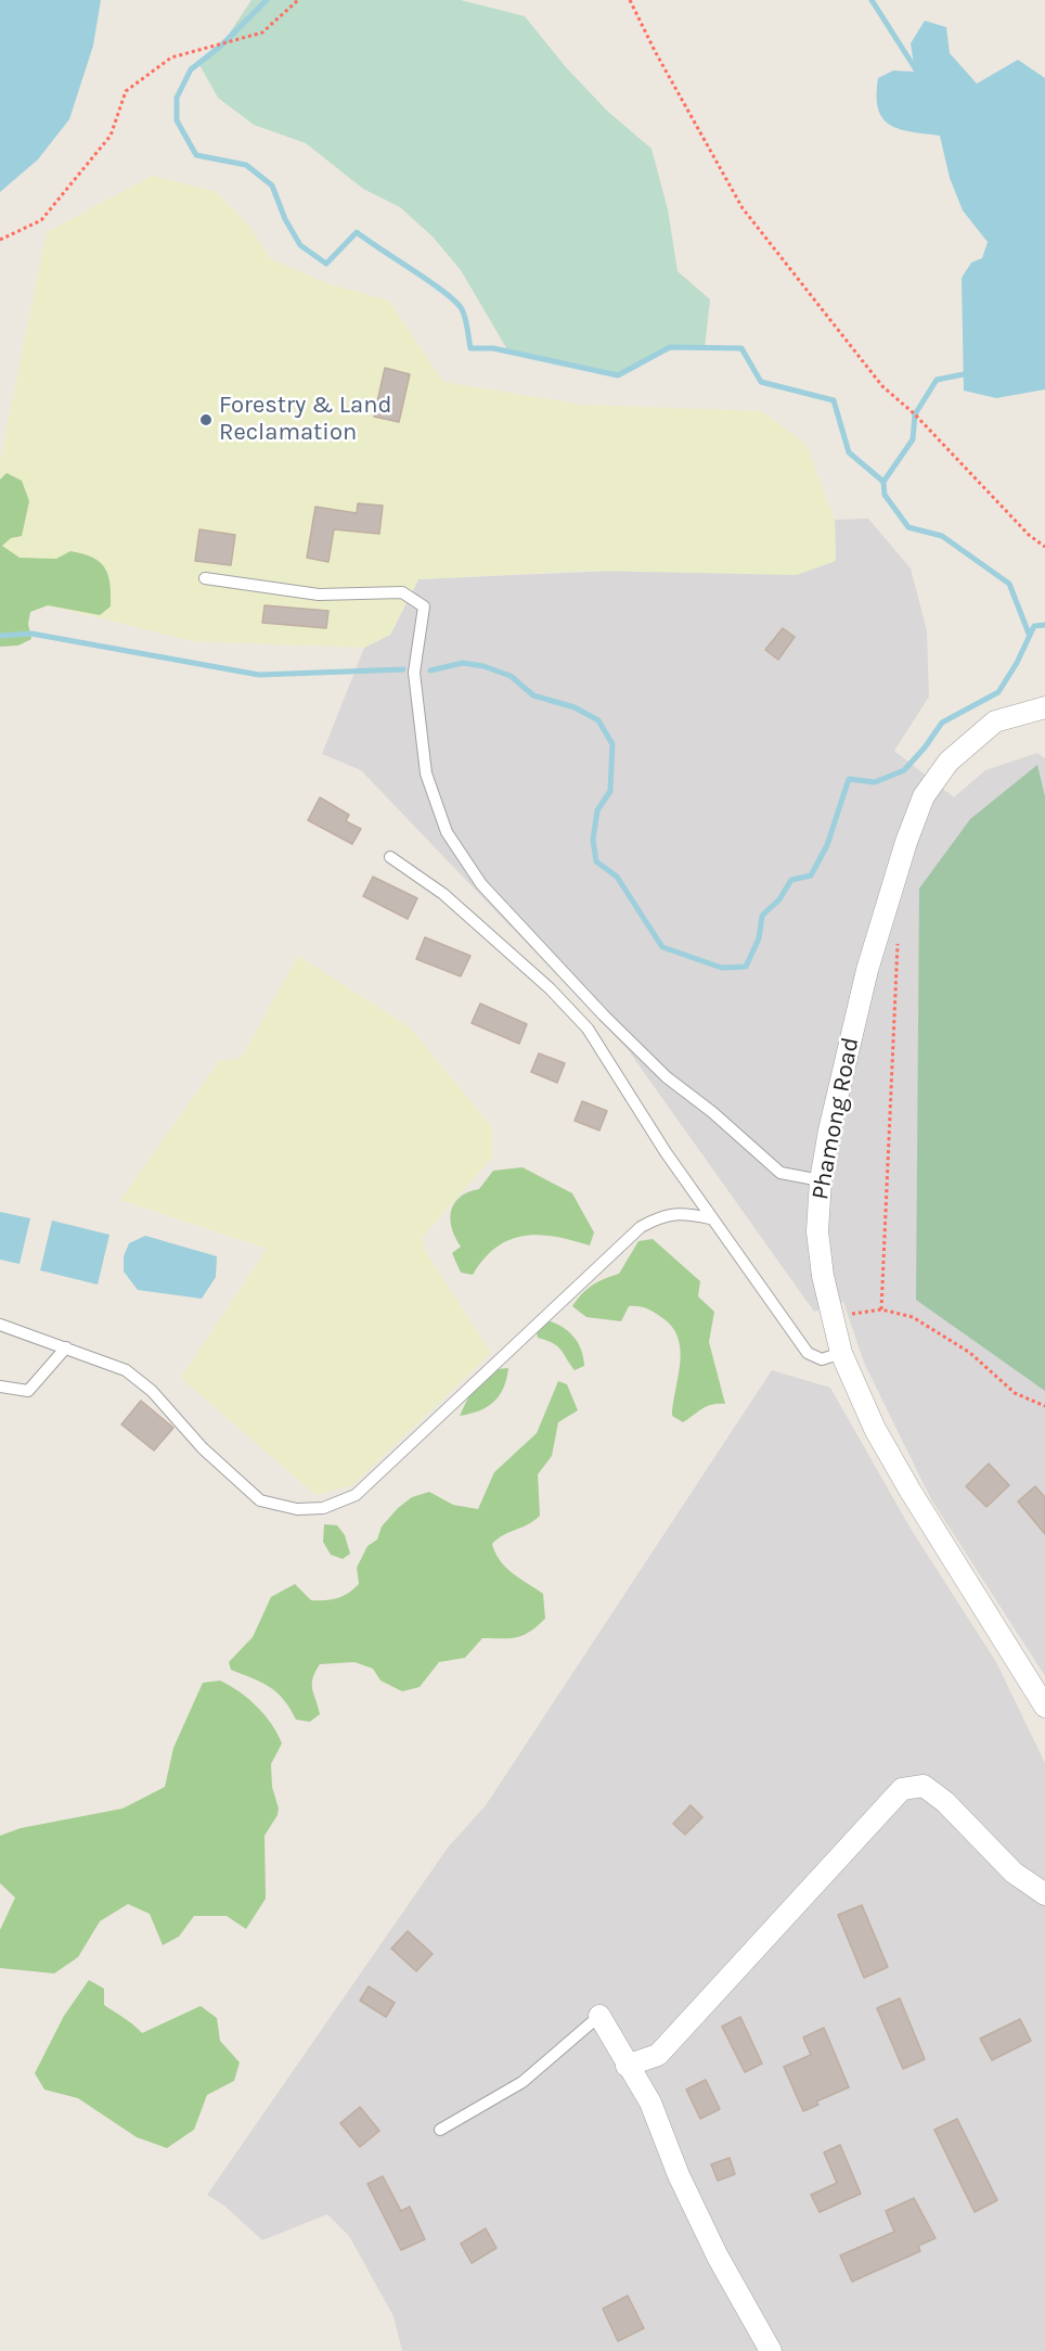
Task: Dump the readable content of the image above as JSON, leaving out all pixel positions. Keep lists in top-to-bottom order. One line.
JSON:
{"streets":{"street":["Phamong Road"]},"places":["Forestry & Land Reclamation"]}
